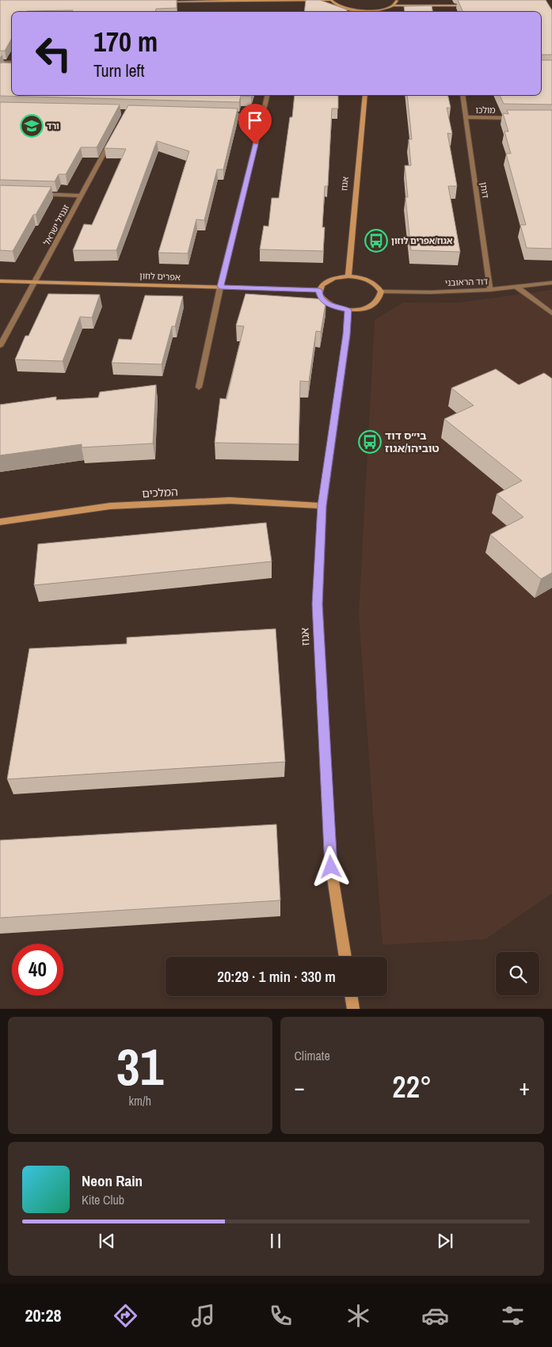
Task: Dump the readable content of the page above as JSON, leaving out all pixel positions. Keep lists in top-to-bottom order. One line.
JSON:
{"streets":{"street":["מולכו","אגוז","דותן","זנגויל ישראל","אפרים לוזון","דוד הראובני","המלכים"]},"crossings":[["מולכו","דותן"],["אגוז","המלכים"],["דותן","דוד הראובני"],["זנגויל ישראל","אפרים לוזון"]],"places":{"school or university":["ורד"],"bus stop":["אגוז/אפרים לוזון","בי״ס דוד טוביהו/אגוז"]},"page":{"turn":["170 m","Turn left"],"limit":"40","trip":"20:29 · 1 min · 330 m","tile":[["31","km/h"],"Climate"],"heat":["−","22°","+"],"song":["Neon Rain","Kite Club"],"tabs":"20:28"}}
